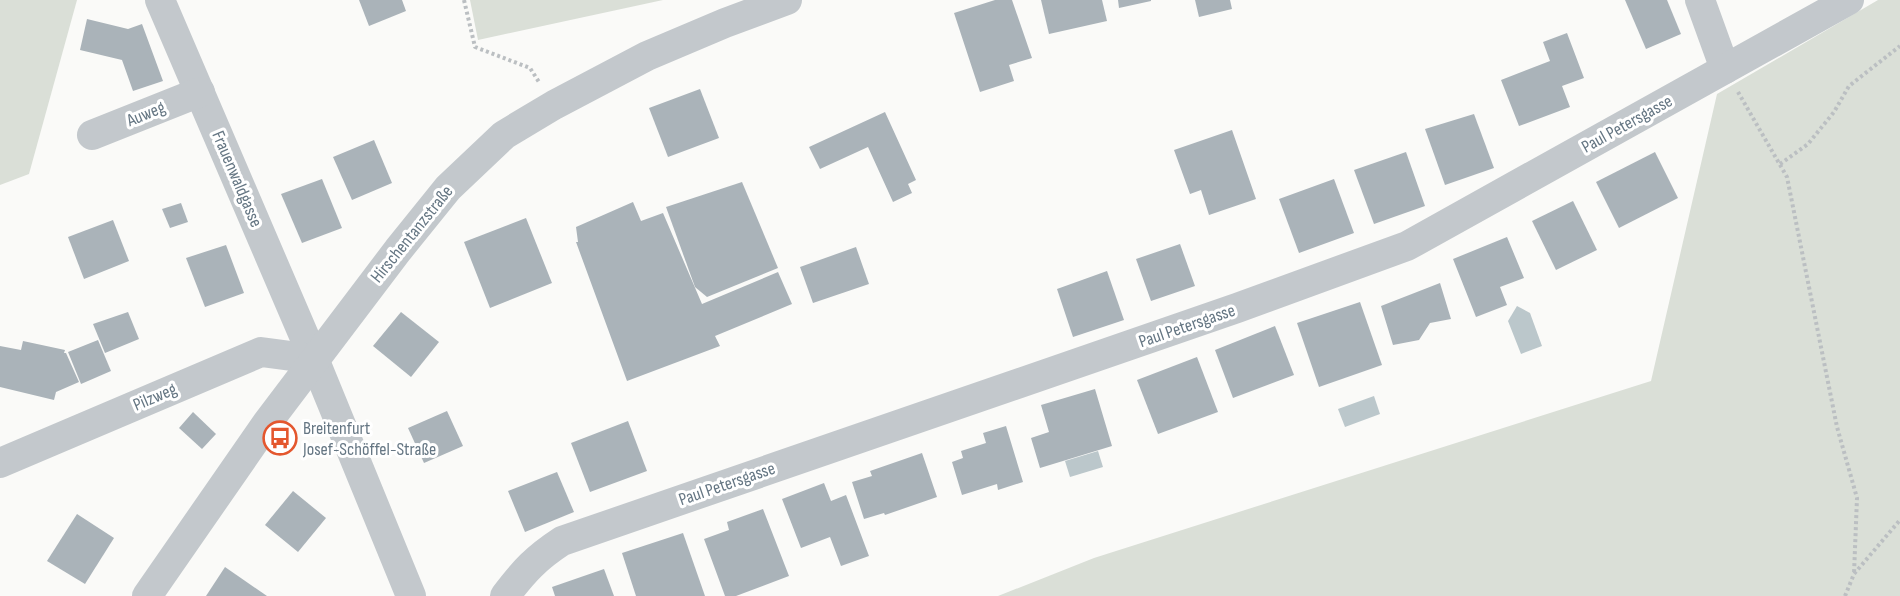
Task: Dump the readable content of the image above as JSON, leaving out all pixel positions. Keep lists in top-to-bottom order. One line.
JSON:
{"streets":{"street":["Auweg","Paul Petersgasse","Frauenwaldgasse","Hirschentanzstraße","Pilzweg"]},"crossings":[["Auweg","Frauenwaldgasse"],["Frauenwaldgasse","Hirschentanzstraße"],["Frauenwaldgasse","Pilzweg"],["Hirschentanzstraße","Pilzweg"]],"places":{"bus stop":["Breitenfurt Josef-Schöffel-Straße"]}}
